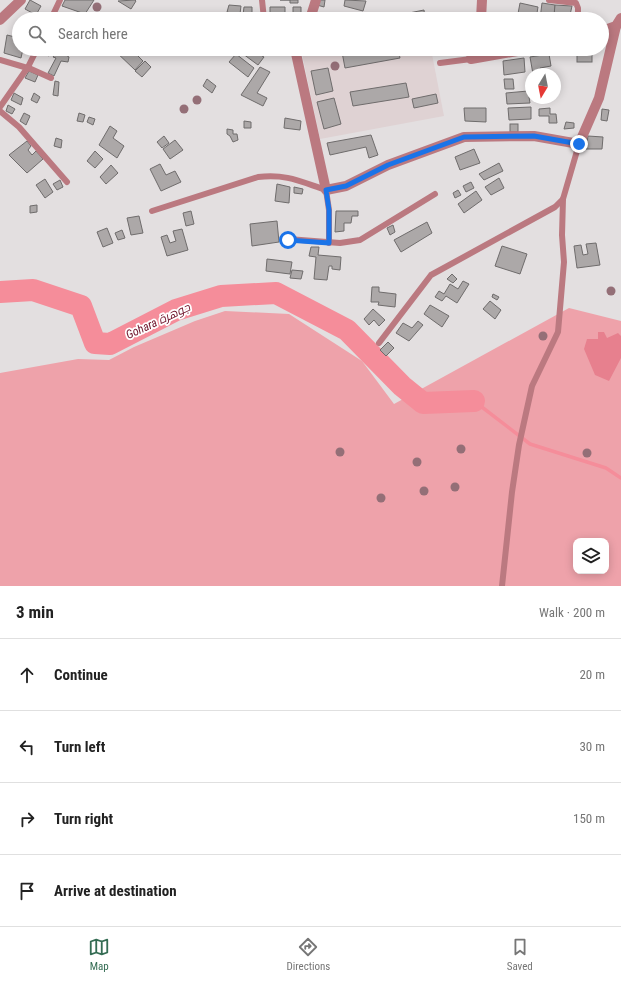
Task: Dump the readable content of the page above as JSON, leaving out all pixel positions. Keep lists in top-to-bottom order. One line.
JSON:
{"water":["Gohara جوهرة"],"north":"bottom","page":{"search":"Search here","heading":["3 min","Walk · 200 m"],"list":[["Continue","20 m"],["Turn left","30 m"],["Turn right","150 m"],"Arrive at destination"],"nav":["Map","Directions","Saved"]}}
